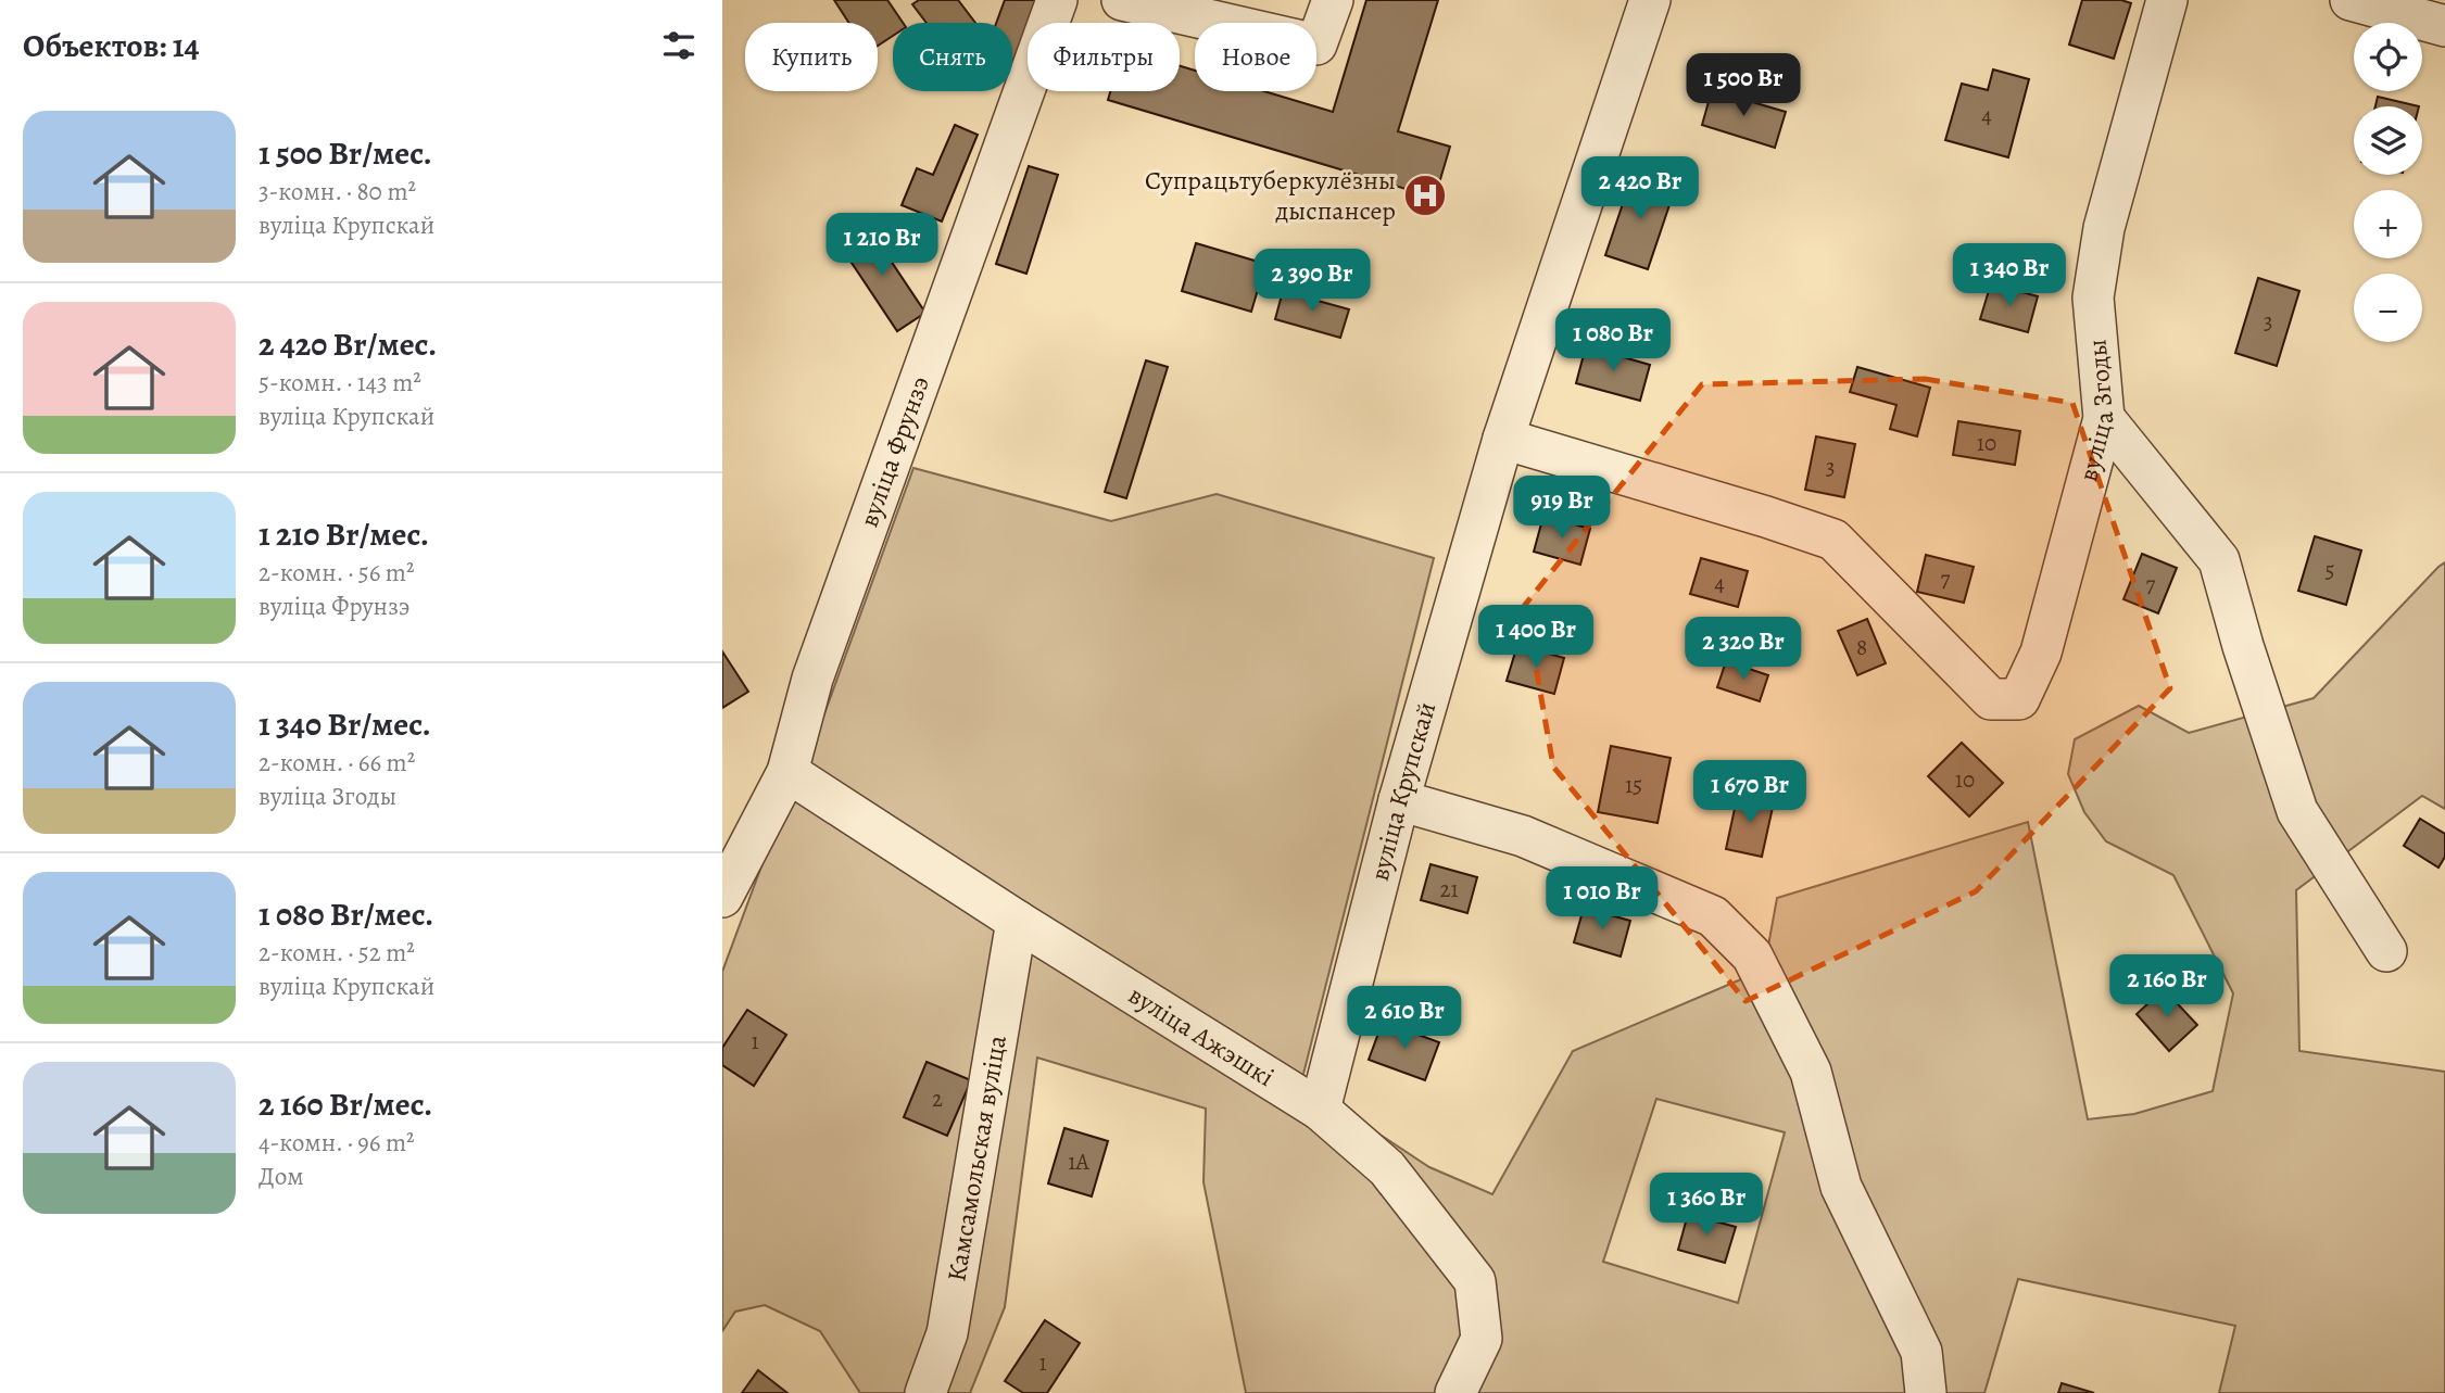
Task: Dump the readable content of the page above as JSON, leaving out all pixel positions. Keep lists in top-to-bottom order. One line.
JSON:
{"streets":{"street":["вуліца Згоды","вуліца Фрунзэ","вуліца Крупскай","вуліца Ажэшкі","Камсамольская вуліца"]},"crossings":[["вуліца Згоды","вуліца Крупскай"],["вуліца Фрунзэ","вуліца Ажэшкі"],["вуліца Крупскай","вуліца Ажэшкі"],["вуліца Ажэшкі","Камсамольская вуліца"]],"places":{"hospital":["Супрацьтуберкулёзны дыспансер"]},"house_numbers":["4","3","10","3","5","7","4","7","8","10","15","21","1","2","1А","1"],"page":{"heading":"Объектов: 14","map_buttons":["+","−"],"chip":["Купить","Снять","Фильтры","Новое"],"price":["1 500 Br","2 420 Br","1 210 Br","1 340 Br","2 390 Br","1 080 Br","919 Br","1 400 Br","2 320 Br","1 670 Br","1 010 Br","2 160 Br","2 610 Br","1 360 Br"],"list":[{"name":"1 500 Br/мес.","note":"3-комн. · 80 m² · вуліца Крупскай"},{"name":"2 420 Br/мес.","note":"5-комн. · 143 m² · вуліца Крупскай"},{"name":"1 210 Br/мес.","note":"2-комн. · 56 m² · вуліца Фрунзэ"},{"name":"1 340 Br/мес.","note":"2-комн. · 66 m² · вуліца Згоды"},{"name":"1 080 Br/мес.","note":"2-комн. · 52 m² · вуліца Крупскай"},{"name":"2 160 Br/мес.","note":"4-комн. · 96 m² · Дом"}]}}
